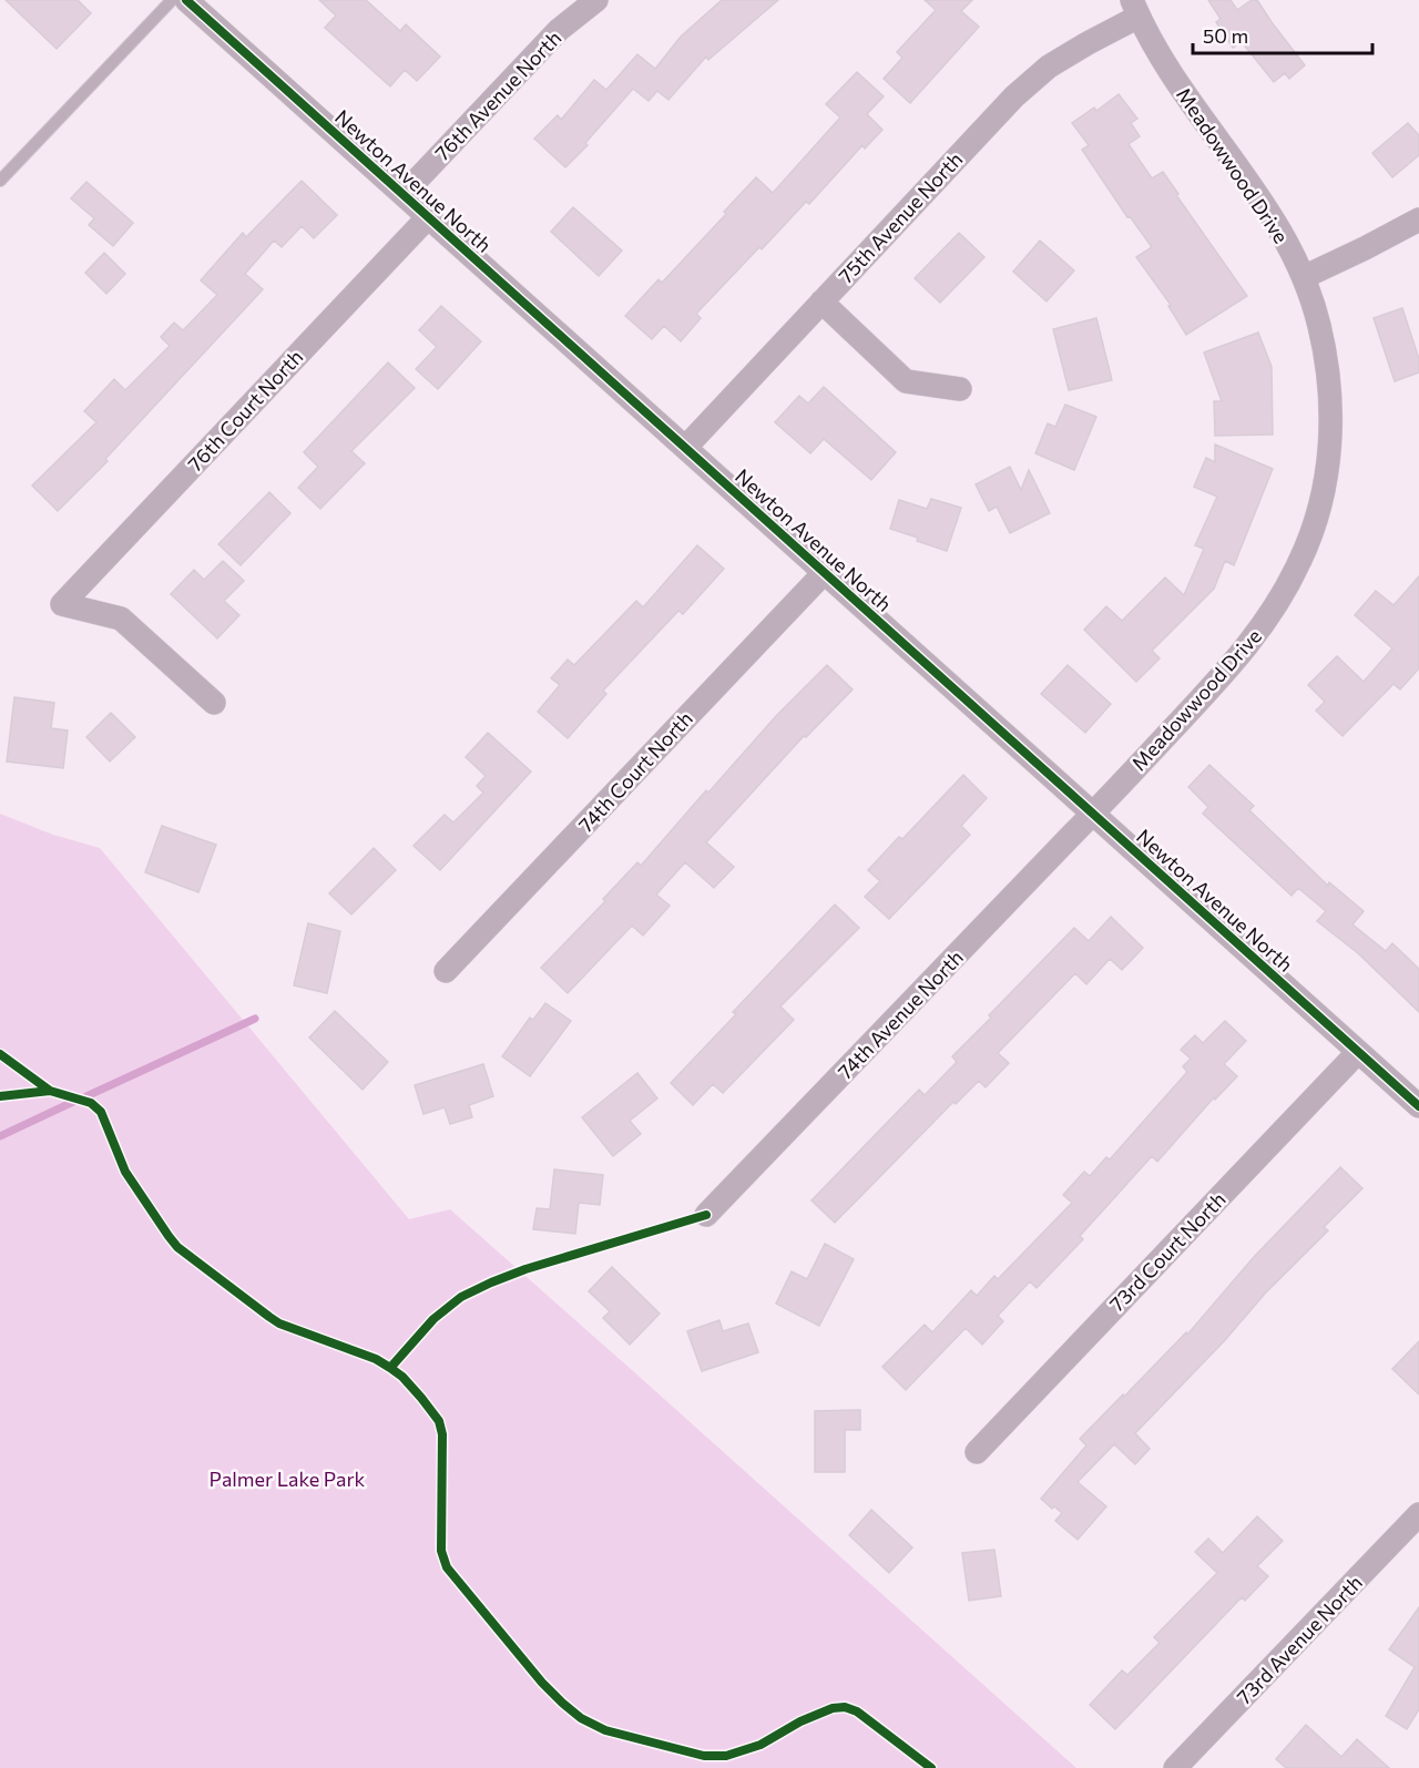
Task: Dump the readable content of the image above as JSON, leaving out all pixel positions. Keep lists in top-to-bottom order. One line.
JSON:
{"streets":{"street":["76th Avenue North","Meadowwood Drive","Newton Avenue North","75th Avenue North","76th Court North","74th Court North","74th Avenue North","73rd Court North","73rd Avenue North"]},"crossings":[["76th Avenue North","Newton Avenue North"],["Meadowwood Drive","Newton Avenue North"],["Meadowwood Drive","75th Avenue North"],["Meadowwood Drive","74th Avenue North"],["Newton Avenue North","75th Avenue North"],["Newton Avenue North","76th Court North"],["Newton Avenue North","74th Court North"],["Newton Avenue North","74th Avenue North"],["Newton Avenue North","73rd Court North"]],"parks":["Palmer Lake Park"],"scale_bar":"50 m"}
